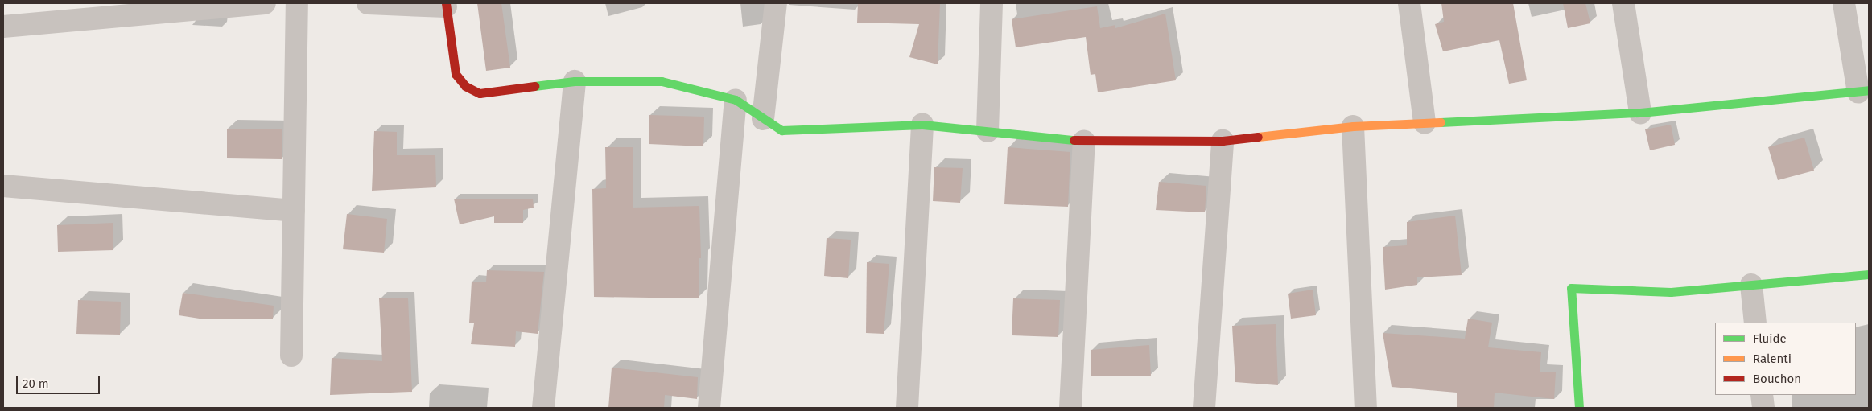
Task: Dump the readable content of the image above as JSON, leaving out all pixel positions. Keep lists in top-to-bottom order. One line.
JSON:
{"legend":["Fluide","Ralenti","Bouchon"],"scale_bar":"20 m"}
